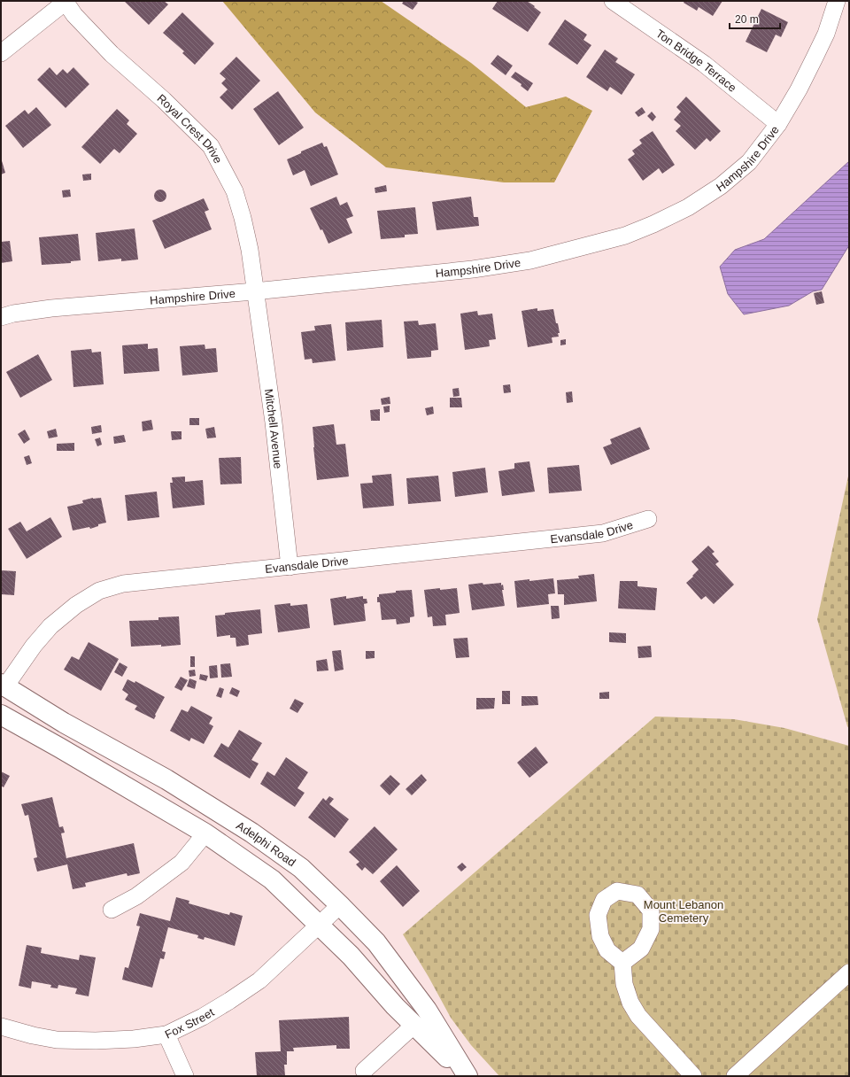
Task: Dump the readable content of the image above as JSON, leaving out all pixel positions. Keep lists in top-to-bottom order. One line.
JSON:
{"streets":{"main road":["Adelphi Road"],"street":["Ton Bridge Terrace","Royal Crest Drive","Hampshire Drive","Mitchell Avenue","Evansdale Drive","Fox Street"]},"crossings":[["Ton Bridge Terrace","Hampshire Drive"],["Royal Crest Drive","Hampshire Drive"],["Royal Crest Drive","Mitchell Avenue"],["Hampshire Drive","Mitchell Avenue"],["Mitchell Avenue","Evansdale Drive"],["Evansdale Drive","Adelphi Road"],["Adelphi Road","Fox Street"]],"parks":["Mount Lebanon Cemetery"],"scale_bar":"20 m"}
